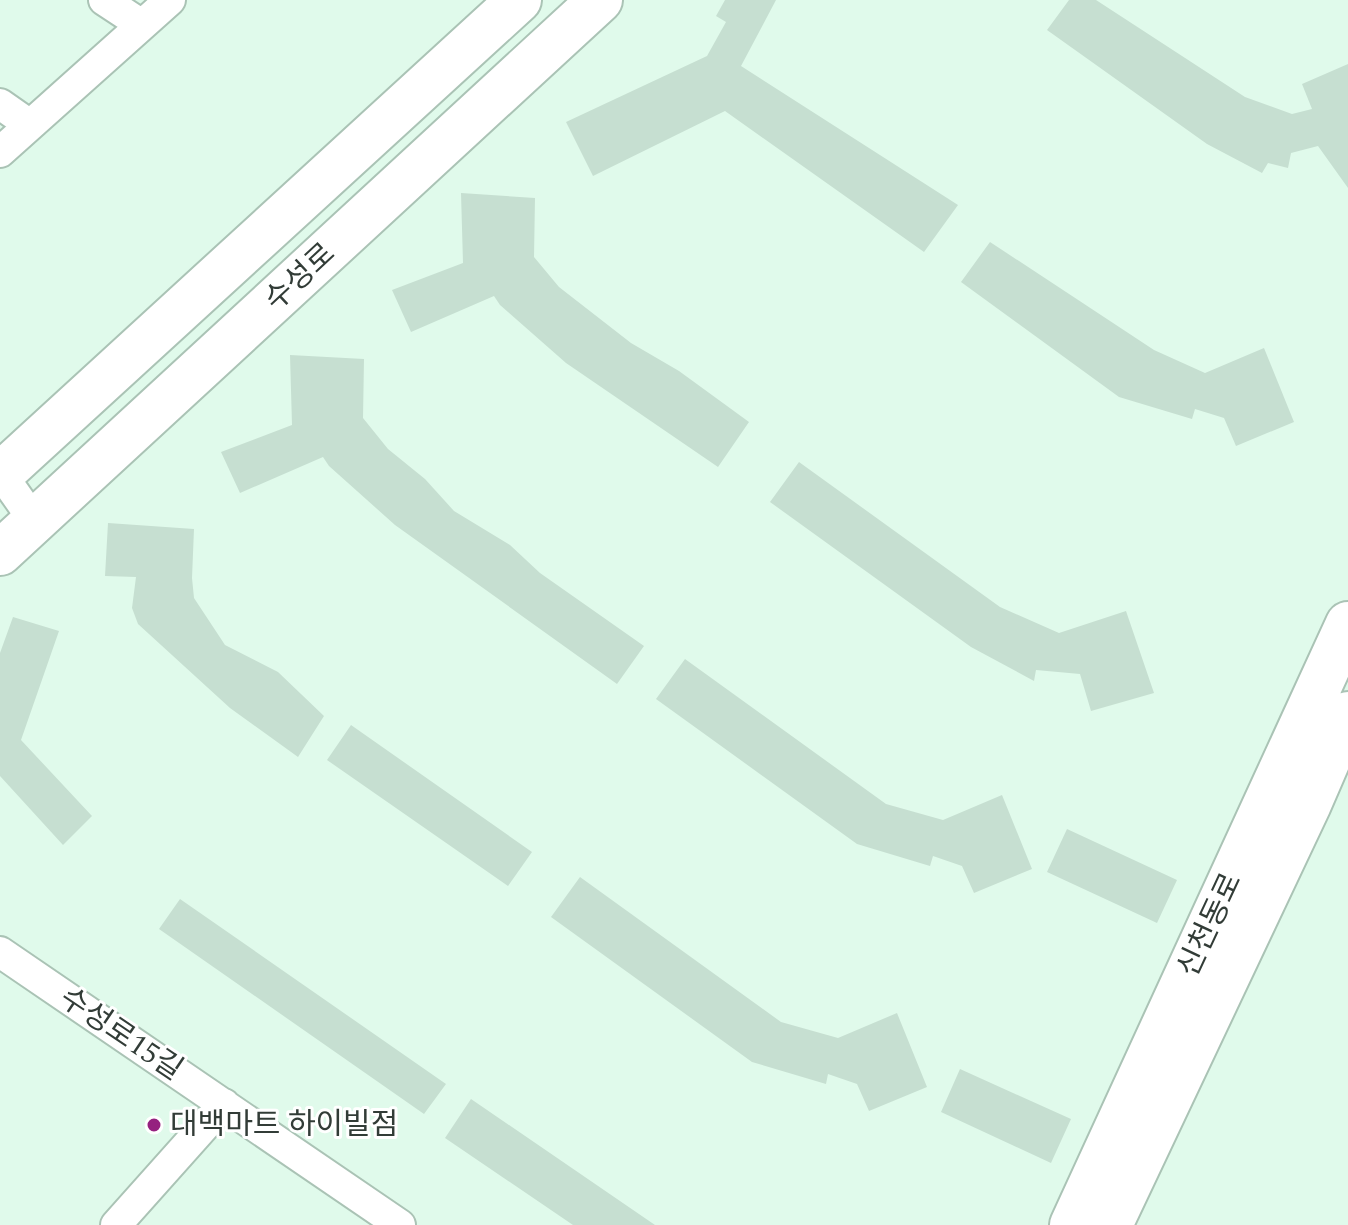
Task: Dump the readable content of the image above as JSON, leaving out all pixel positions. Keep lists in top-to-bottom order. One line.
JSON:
{"streets":{"main road":["수성로","신천동로"],"street":["수성로15길"]},"places":["대백마트 하이빌점"]}
